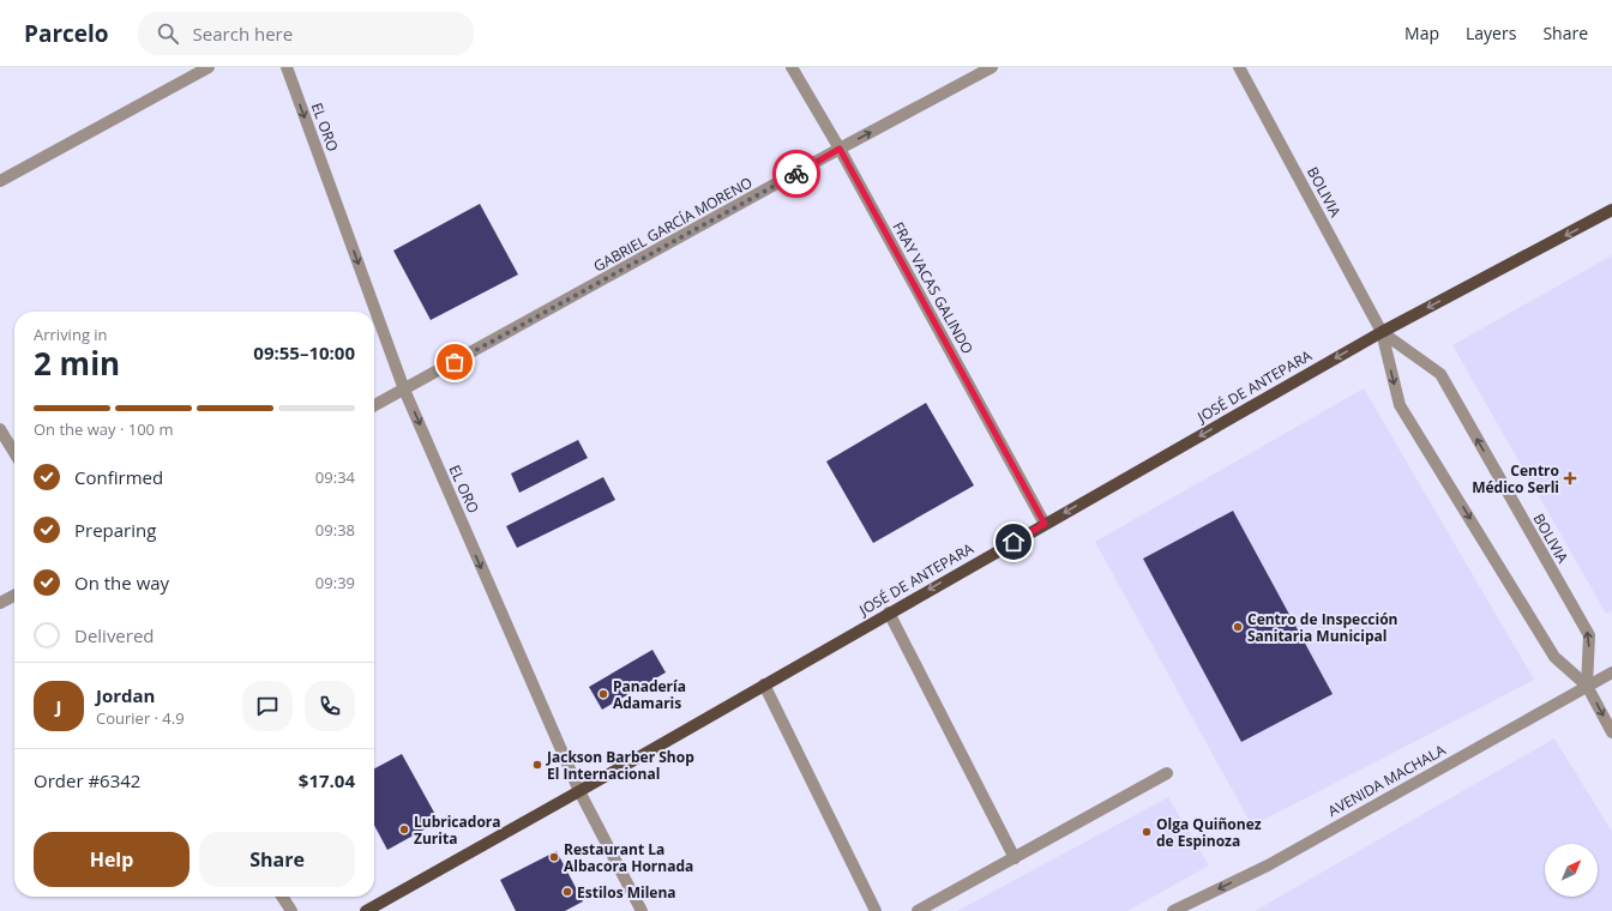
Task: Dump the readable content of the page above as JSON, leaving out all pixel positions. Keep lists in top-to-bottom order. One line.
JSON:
{"streets":{"main road":["JOSÉ DE ANTEPARA"],"street":["EL ORO","BOLIVIA","GABRIEL GARCÍA MORENO","FRAY VACAS GALINDO","AVENIDA MACHALA"]},"crossings":[["EL ORO","GABRIEL GARCÍA MORENO"],["EL ORO","JOSÉ DE ANTEPARA"],["BOLIVIA","JOSÉ DE ANTEPARA"],["BOLIVIA","AVENIDA MACHALA"],["GABRIEL GARCÍA MORENO","FRAY VACAS GALINDO"],["FRAY VACAS GALINDO","JOSÉ DE ANTEPARA"]],"one_way":["EL ORO","JOSÉ DE ANTEPARA","AVENIDA MACHALA"],"places":{"health":["Centro Médico Serli"],"other":["Centro de Inspección Sanitaria Municipal","Panadería Adamaris","Jackson Barber Shop El Internacional","Lubricadora Zurita","Olga Quiñonez de Espinoza","Restaurant La Albacora Hornada","Estilos Milena"]},"north":"top right","page":{"header":"Parcelo","search":"Search here","nav":["Map","Layers","Share"],"heading":["2 min","Arriving in","09:55–10:00"],"panel":["Jordan","Courier · 4.9","Order #6342","$17.04"],"bar":"On the way · 100 m","list":[["Confirmed","09:34"],["Preparing","09:38"],["On the way","09:39"],"Delivered"],"round":"J","buttons":["Help","Share"]}}
